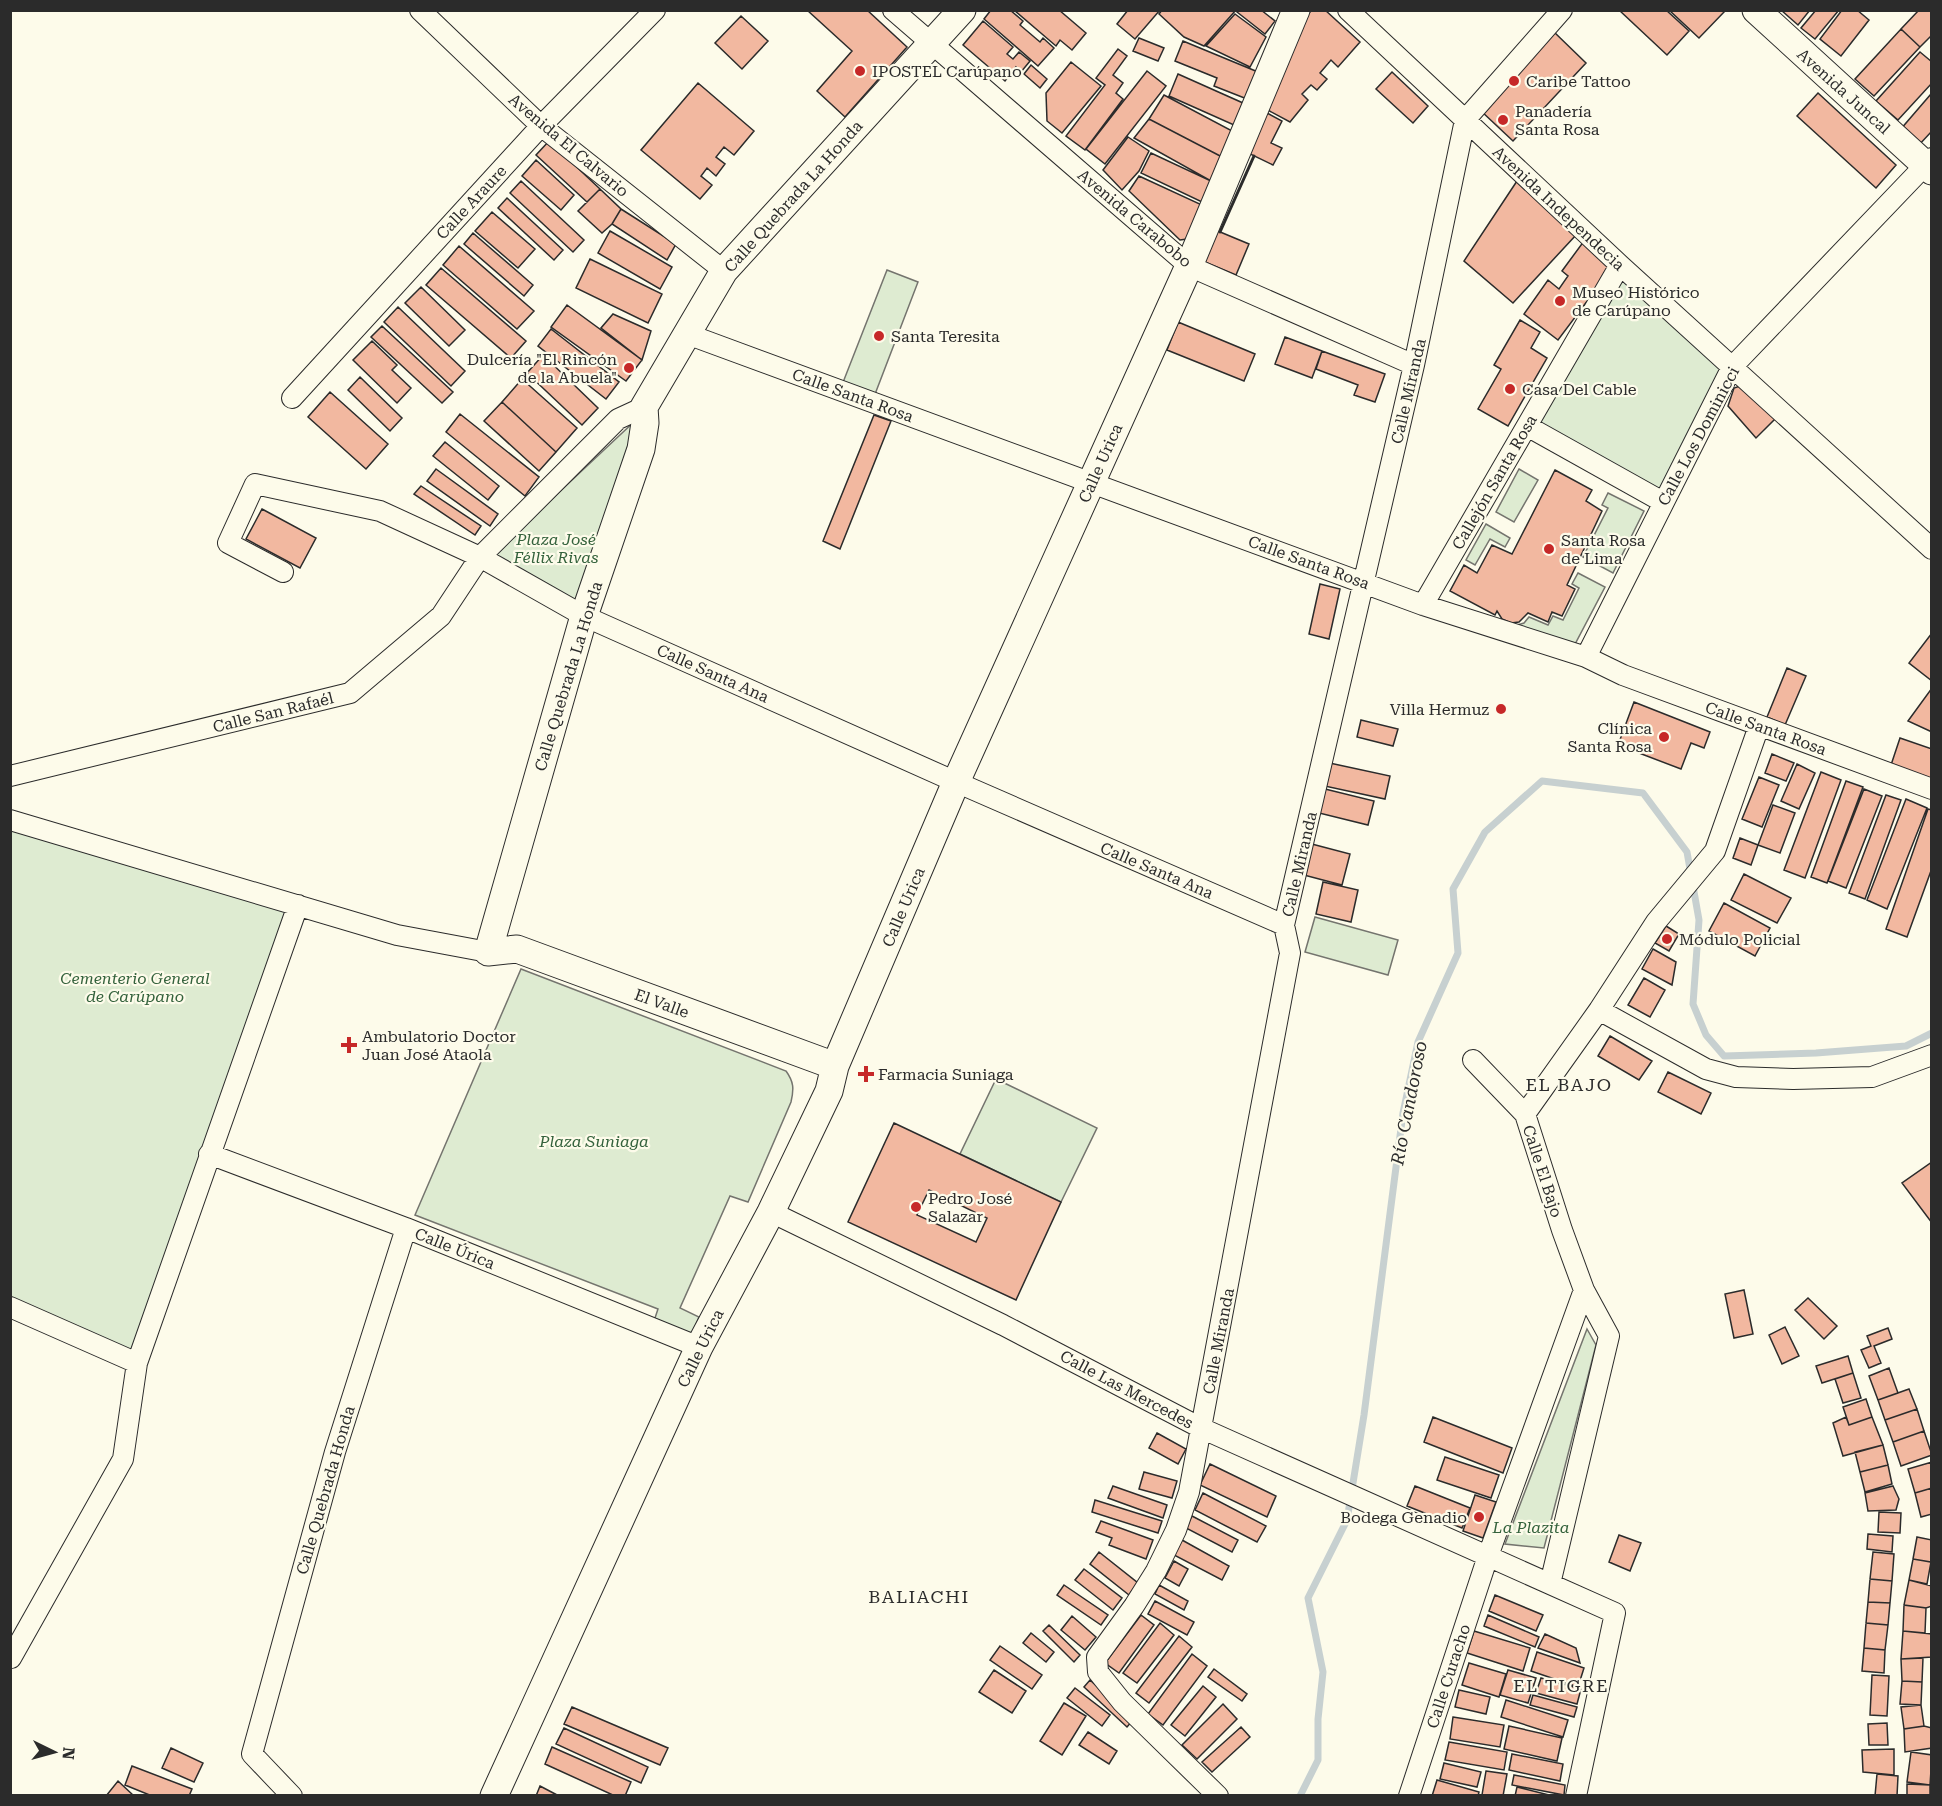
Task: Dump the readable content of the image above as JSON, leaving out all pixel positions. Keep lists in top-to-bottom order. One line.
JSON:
{"streets":{"main road":["Avenida Juncal","Calle Quebrada La Honda","Calle Urica","El Valle"],"street":["Avenida El Calvario","Calle Araure","Avenida Independecia","Avenida Carabobo","Calle Miranda","Calle Santa Rosa","Calle Los Dominicci","Callejón Santa Rosa","Calle Santa Ana","Calle San Rafaél","Calle El Bajo","Calle Úrica","Calle Las Mercedes","Calle Quebrada Honda","Calle Curacho"]},"crossings":[["Avenida Juncal","Calle Los Dominicci"],["Avenida El Calvario","Calle Quebrada La Honda"],["Avenida El Calvario","Calle Araure"],["Calle Quebrada La Honda","Avenida Carabobo"],["Calle Quebrada La Honda","Calle Santa Rosa"],["Calle Quebrada La Honda","Calle Santa Ana"],["Calle Quebrada La Honda","El Valle"],["Avenida Independecia","Calle Miranda"],["Avenida Independecia","Calle Los Dominicci"],["Avenida Independecia","Callejón Santa Rosa"],["Avenida Carabobo","Calle Miranda"],["Avenida Carabobo","Calle Urica"],["Calle Miranda","Calle Santa Rosa"],["Calle Miranda","Calle Santa Ana"],["Calle Miranda","Calle Las Mercedes"],["Calle Santa Rosa","Calle Los Dominicci"],["Calle Santa Rosa","Calle Urica"],["Calle Santa Rosa","Callejón Santa Rosa"],["Calle Santa Rosa","Calle El Bajo"],["Calle Urica","Calle Santa Ana"],["Calle Urica","El Valle"],["Calle Urica","Calle Úrica"],["Calle Urica","Calle Las Mercedes"],["Calle Santa Ana","Calle San Rafaél"],["Calle El Bajo","Calle Las Mercedes"],["Calle Úrica","Calle Quebrada Honda"],["Calle Las Mercedes","Calle Curacho"]],"districts":["EL BAJO","BALIACHI","EL TIGRE"],"water":["Río Candoroso"],"parks":["Plaza José Féllix Rivas","Cementerio General de Carúpano","Plaza Suniaga","La Plazita"],"places":{"other":["IPOSTEL Carúpano","Caribe Tattoo","Panadería Santa Rosa","Museo Histórico de Carúpano","Santa Teresita","Dulcería \"El Rincón de la Abuela\"","Casa Del Cable","Santa Rosa de Lima","Villa Hermuz","Clínica Santa Rosa","Módulo Policial","Pedro José Salazar","Bodega Genadio"],"health":["Ambulatorio Doctor Juan José Ataola","Farmacia Suniaga"]},"north":"right"}
